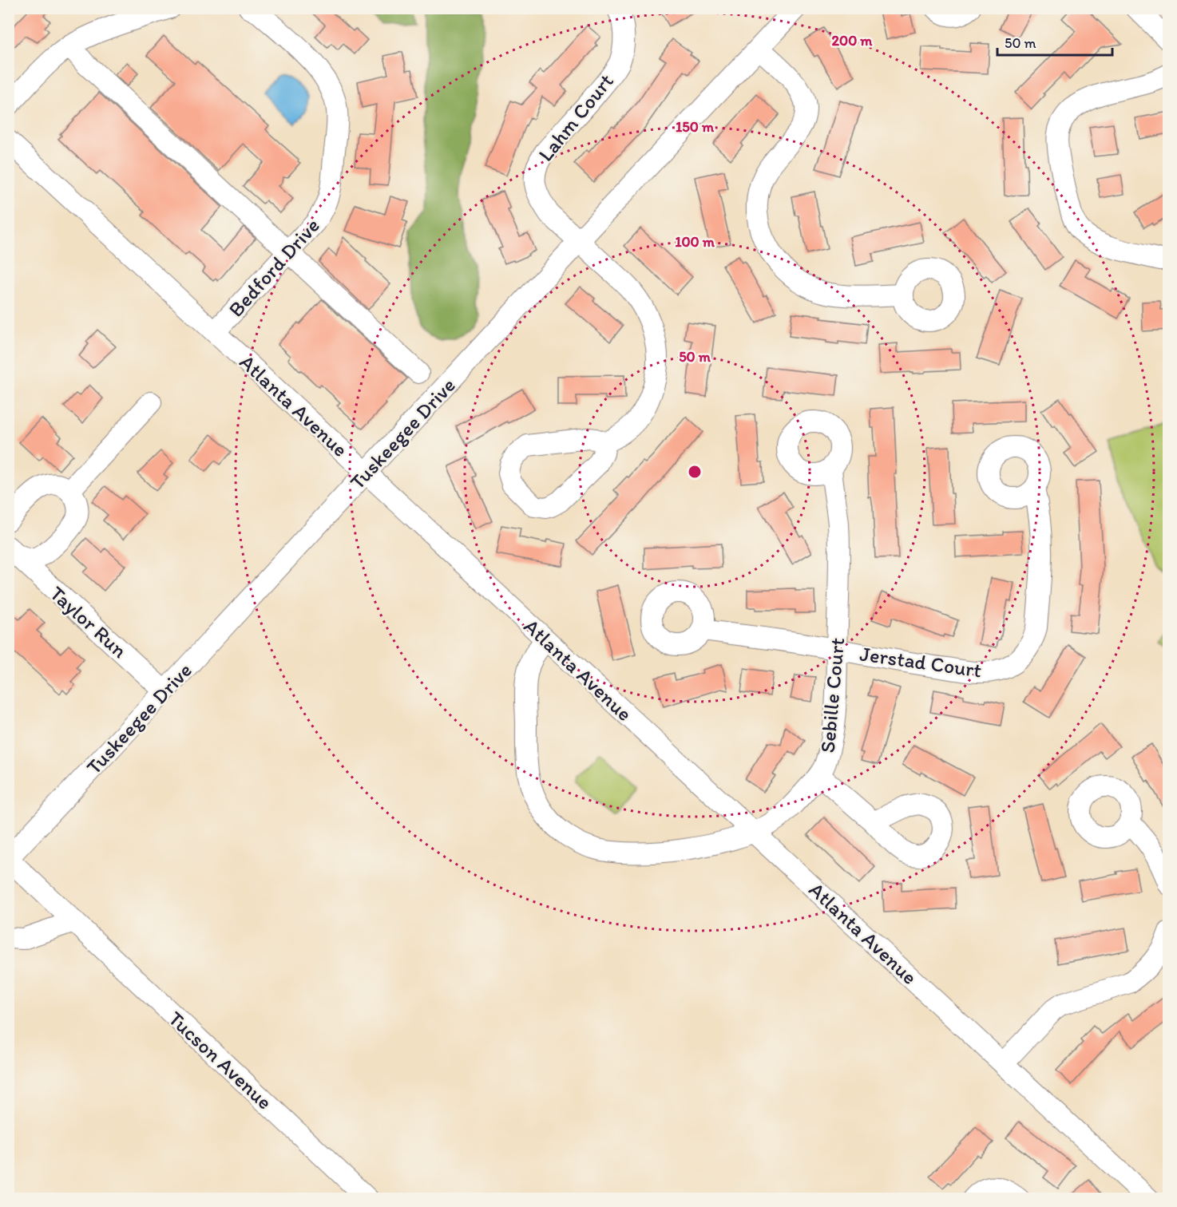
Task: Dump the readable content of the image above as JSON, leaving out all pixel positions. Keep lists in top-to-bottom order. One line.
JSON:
{"streets":{"street":["Lahm Court","Bedford Drive","Atlanta Avenue","Tuskeegee Drive","Taylor Run","Jerstad Court","Sebille Court","Tucson Avenue"]},"crossings":[["Lahm Court","Tuskeegee Drive"],["Bedford Drive","Atlanta Avenue"],["Atlanta Avenue","Tuskeegee Drive"],["Atlanta Avenue","Sebille Court"],["Tuskeegee Drive","Taylor Run"],["Tuskeegee Drive","Tucson Avenue"],["Jerstad Court","Sebille Court"]],"scale_bar":"50 m","rings":["200 m","150 m","100 m","50 m"]}
